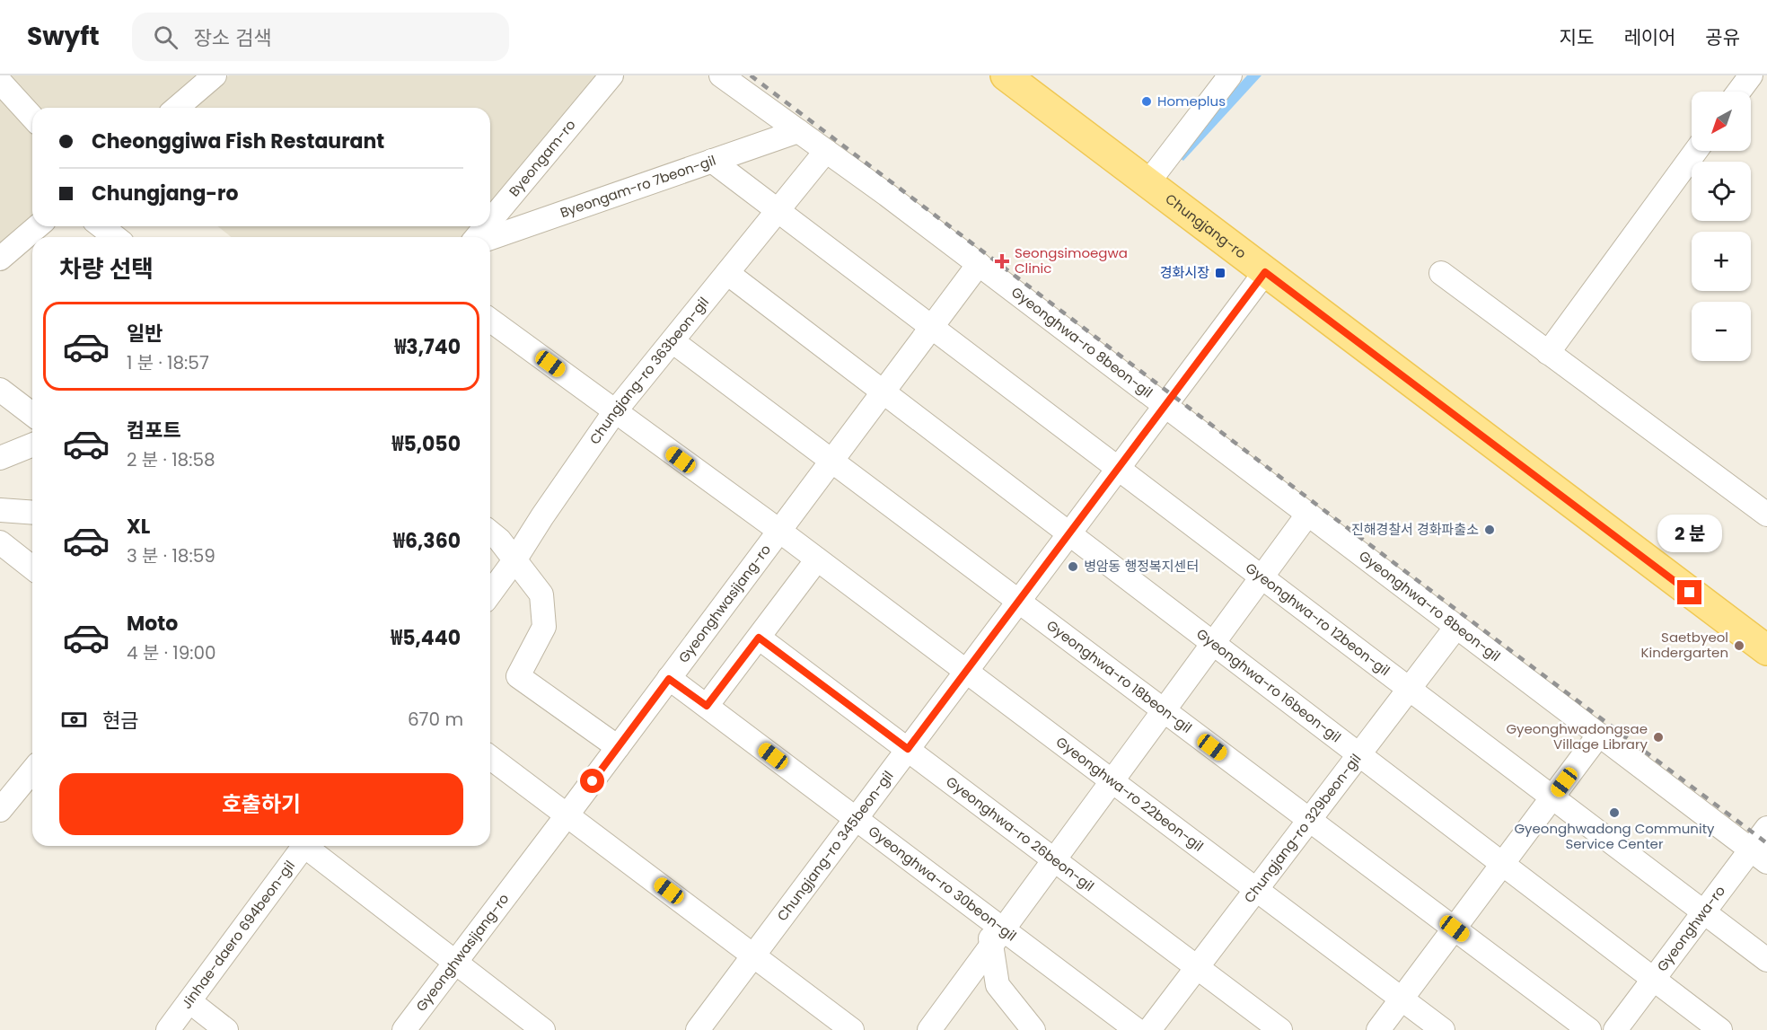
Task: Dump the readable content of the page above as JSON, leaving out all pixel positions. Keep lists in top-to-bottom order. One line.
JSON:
{"streets":{"main road":["Chungjang-ro"],"street":["Byeongam-ro","Byeongam-ro 7beon-gil","Gyeonghwa-ro 8beon-gil","Chungjang-ro 363beon-gil","Gyeonghwasijang-ro","Gyeonghwa-ro 12beon-gil","Gyeonghwa-ro 18beon-gil","Gyeonghwa-ro 16beon-gil","Gyeonghwa-ro 22beon-gil","Chungjang-ro 329beon-gil","Gyeonghwa-ro 26beon-gil","Chungjang-ro 345beon-gil","Gyeonghwa-ro 30beon-gil","Gyeonghwa-ro","Jinhae-daero 694beon-gil"]},"crossings":[["Chungjang-ro","Chungjang-ro 345beon-gil"],["Gyeonghwa-ro 8beon-gil","Gyeonghwasijang-ro"],["Gyeonghwa-ro 8beon-gil","Chungjang-ro 329beon-gil"],["Gyeonghwa-ro 8beon-gil","Chungjang-ro 345beon-gil"],["Gyeonghwa-ro 8beon-gil","Gyeonghwa-ro"],["Chungjang-ro 363beon-gil","Gyeonghwa-ro 22beon-gil"],["Gyeonghwasijang-ro","Gyeonghwa-ro 12beon-gil"],["Gyeonghwasijang-ro","Gyeonghwa-ro 18beon-gil"],["Gyeonghwasijang-ro","Gyeonghwa-ro 16beon-gil"],["Gyeonghwasijang-ro","Gyeonghwa-ro 22beon-gil"],["Gyeonghwasijang-ro","Gyeonghwa-ro 30beon-gil"],["Gyeonghwa-ro 12beon-gil","Chungjang-ro 329beon-gil"],["Gyeonghwa-ro 12beon-gil","Chungjang-ro 345beon-gil"],["Gyeonghwa-ro 12beon-gil","Gyeonghwa-ro"],["Gyeonghwa-ro 18beon-gil","Chungjang-ro 329beon-gil"],["Gyeonghwa-ro 18beon-gil","Chungjang-ro 345beon-gil"],["Gyeonghwa-ro 16beon-gil","Chungjang-ro 329beon-gil"],["Gyeonghwa-ro 16beon-gil","Chungjang-ro 345beon-gil"],["Gyeonghwa-ro 16beon-gil","Gyeonghwa-ro"],["Gyeonghwa-ro 22beon-gil","Chungjang-ro 329beon-gil"],["Gyeonghwa-ro 22beon-gil","Chungjang-ro 345beon-gil"],["Chungjang-ro 329beon-gil","Gyeonghwa-ro 26beon-gil"],["Gyeonghwa-ro 26beon-gil","Chungjang-ro 345beon-gil"],["Chungjang-ro 345beon-gil","Gyeonghwa-ro 30beon-gil"]],"places":{"other":["Homeplus","진해경찰서 경화파출소","병암동 행정복지센터","Saetbyeol Kindergarten","Gyeonghwadongsae Village Library","Gyeonghwadong Community Service Center"],"health":["Seongsimoegwa Clinic"],"transit":["경화시장"]},"north":"bottom left","page":{"header":"Swyft","search":"장소 검색","nav":["지도","레이어","공유"],"map_buttons":["+","−"],"banner":["Cheonggiwa Fish Restaurant","Chungjang-ro"],"heading":"차량 선택","list":[{"name":"일반","note":"1 분 · 18:57","value":"₩3,740"},{"name":"컴포트","note":"2 분 · 18:58","value":"₩5,050"},{"name":"XL","note":"3 분 · 18:59","value":"₩6,360"},{"name":"Moto","note":"4 분 · 19:00","value":"₩5,440"}],"bubble":"2 분","pay":["현금","670 m"],"buttons":"호출하기"}}
